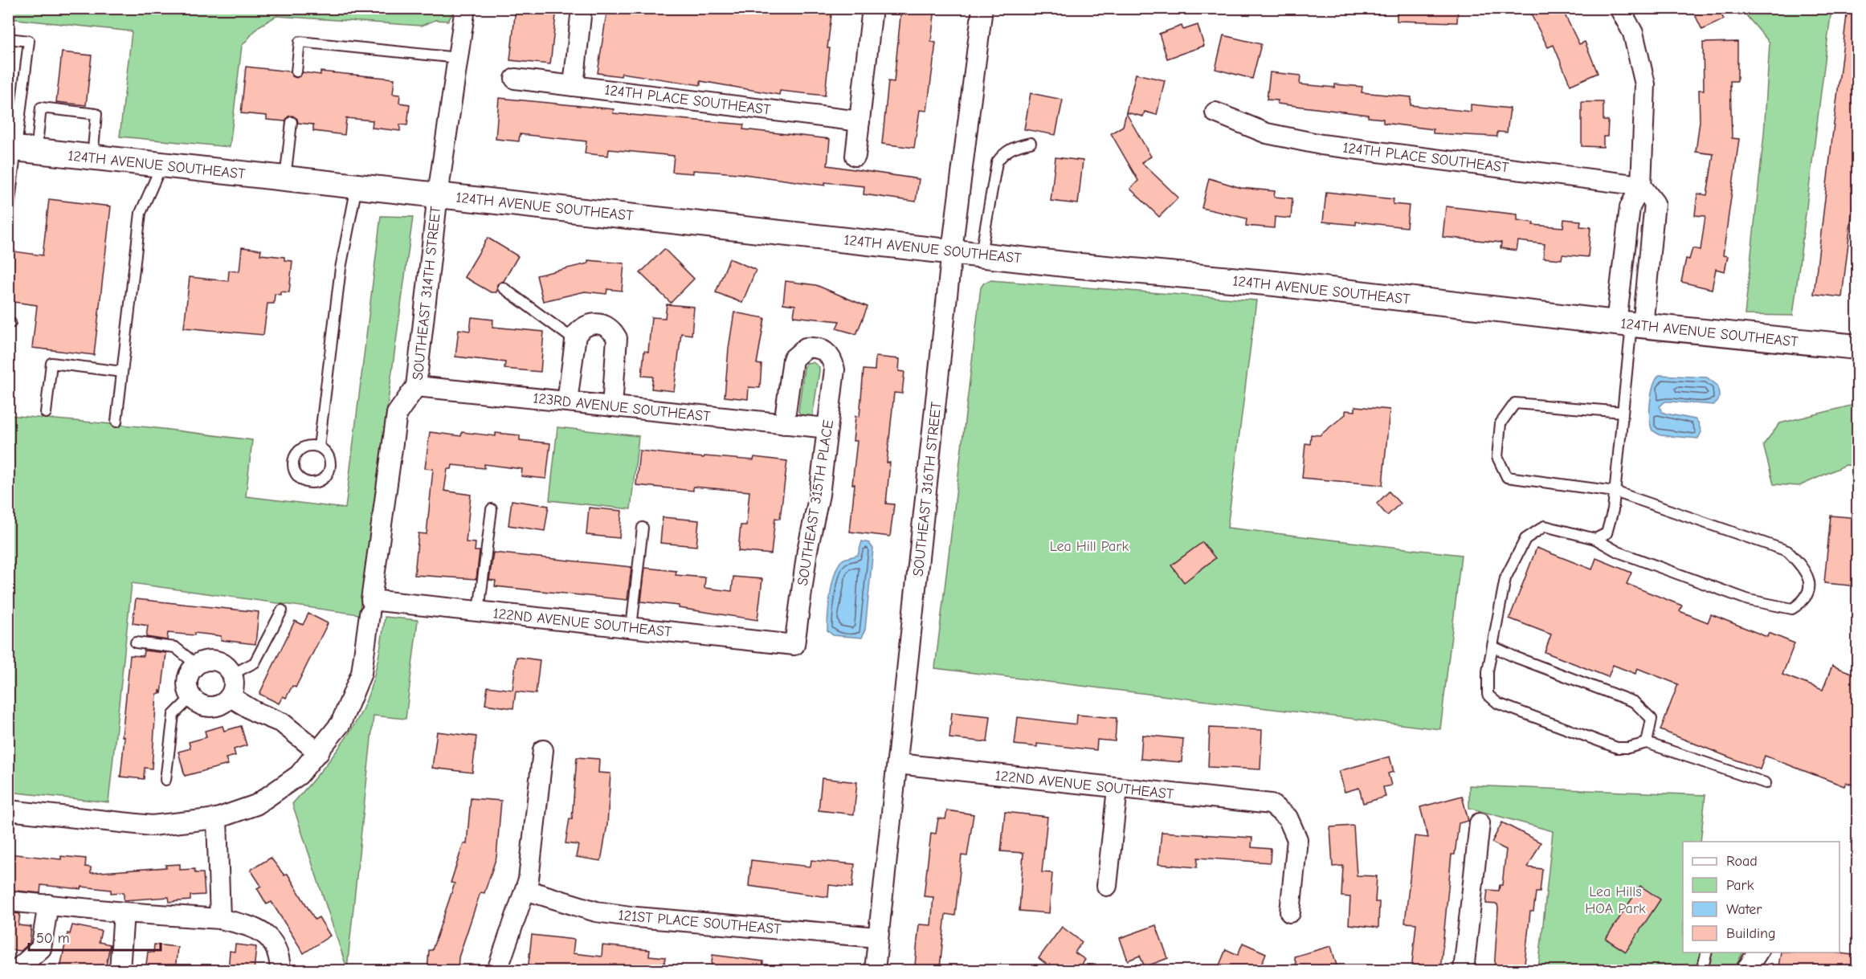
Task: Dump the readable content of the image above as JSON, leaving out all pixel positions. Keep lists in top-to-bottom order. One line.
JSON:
{"streets":{"street":["124TH PLACE SOUTHEAST","124TH AVENUE SOUTHEAST","SOUTHEAST 314TH STREET","123RD AVENUE SOUTHEAST","SOUTHEAST 316TH STREET","SOUTHEAST 315TH PLACE","122ND AVENUE SOUTHEAST","121ST PLACE SOUTHEAST"]},"crossings":[["124TH AVENUE SOUTHEAST","SOUTHEAST 314TH STREET"],["124TH AVENUE SOUTHEAST","SOUTHEAST 316TH STREET"],["SOUTHEAST 314TH STREET","123RD AVENUE SOUTHEAST"],["SOUTHEAST 314TH STREET","122ND AVENUE SOUTHEAST"],["123RD AVENUE SOUTHEAST","SOUTHEAST 315TH PLACE"],["SOUTHEAST 316TH STREET","122ND AVENUE SOUTHEAST"],["SOUTHEAST 316TH STREET","121ST PLACE SOUTHEAST"],["SOUTHEAST 315TH PLACE","122ND AVENUE SOUTHEAST"]],"parks":["Lea Hill Park","Lea Hills HOA Park"],"legend":["Road","Park","Water","Building"],"scale_bar":"50 m"}
